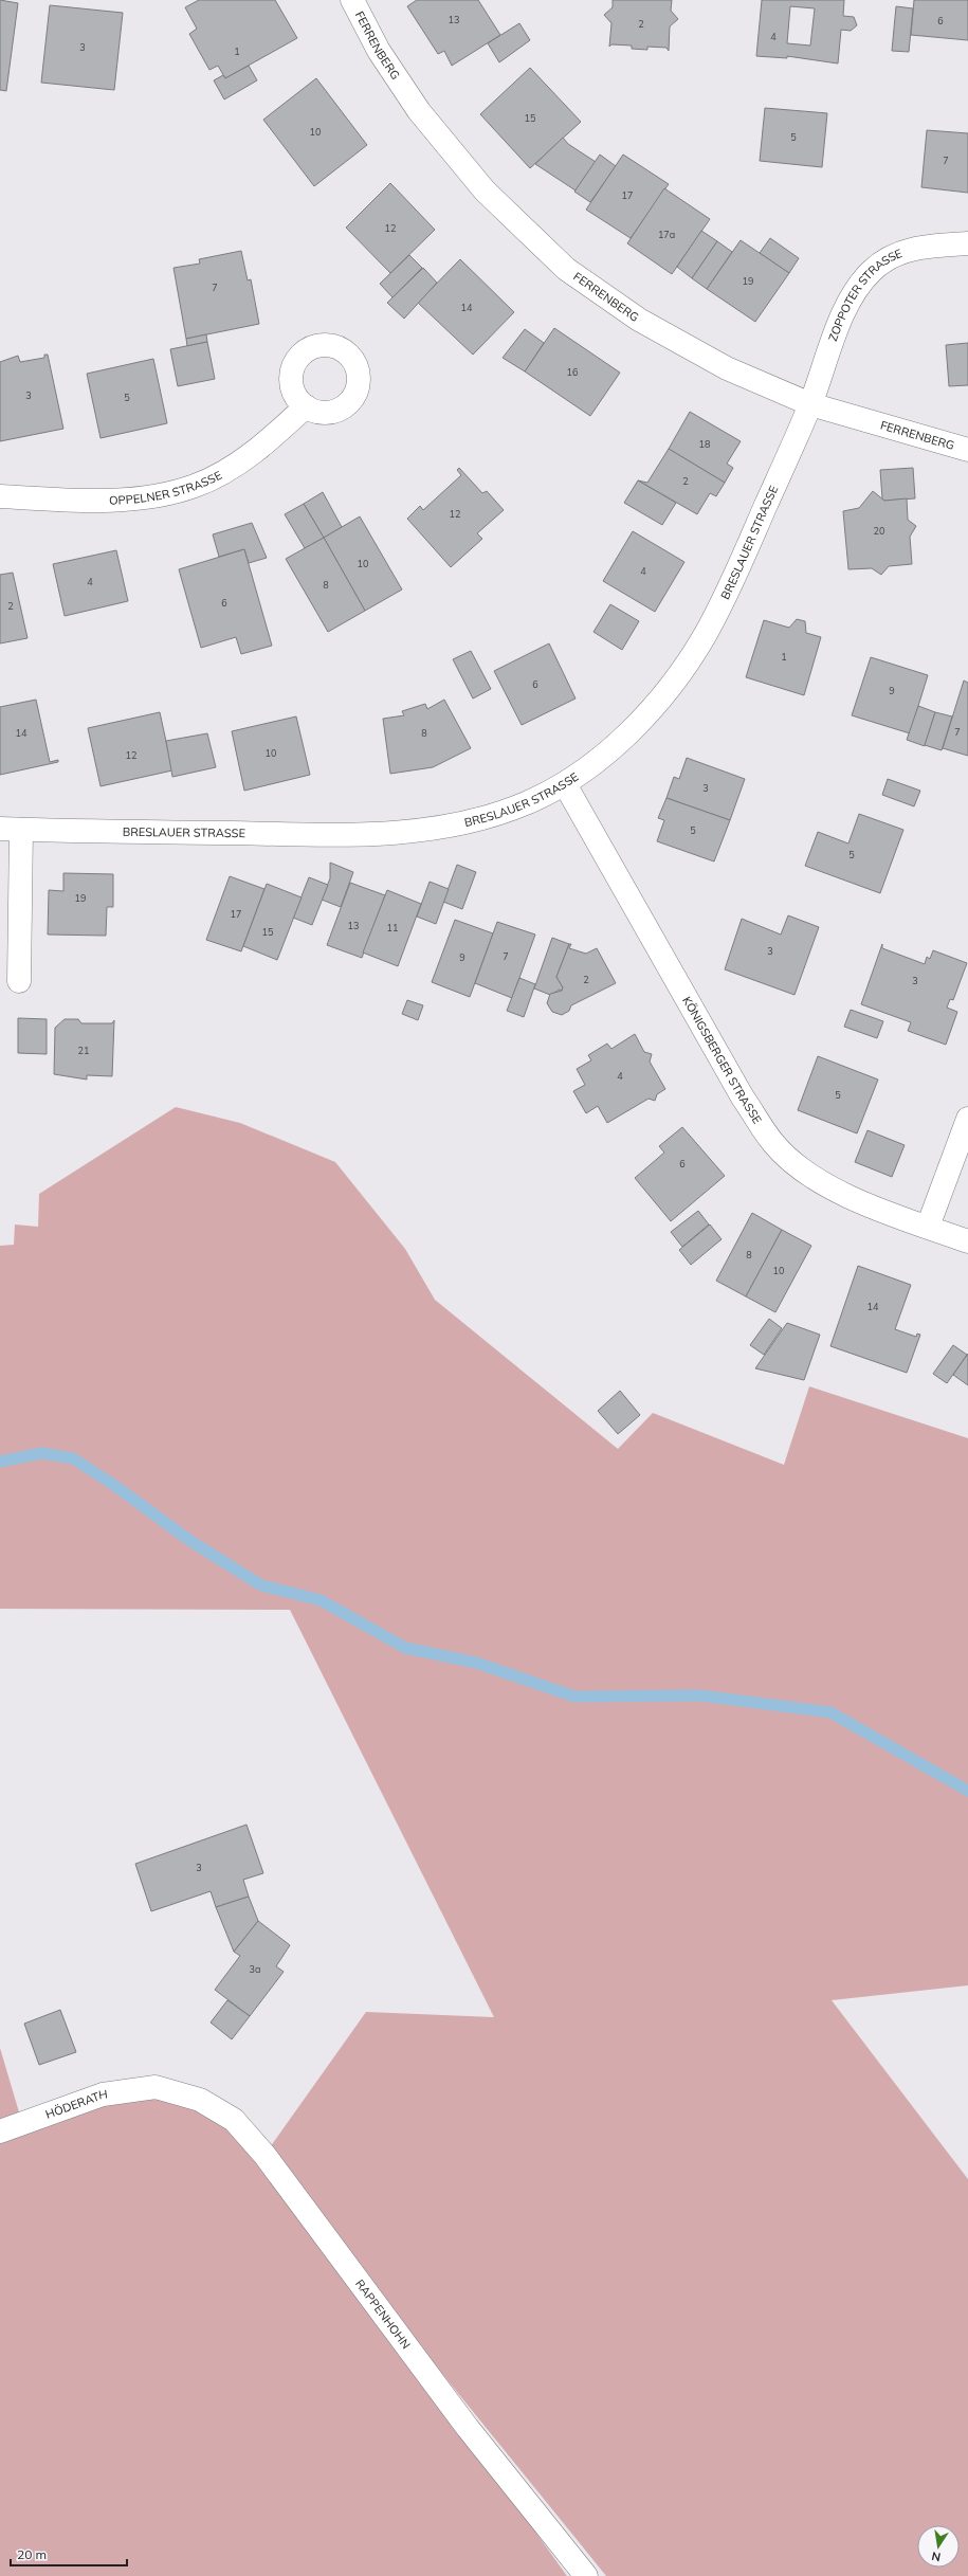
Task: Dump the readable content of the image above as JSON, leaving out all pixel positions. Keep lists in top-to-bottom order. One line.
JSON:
{"streets":{"street":["FERRENBERG","ZOPPOTER STRASSE","OPPELNER STRASSE","BRESLAUER STRASSE","KÖNIGSBERGER STRASSE","HÖDERATH","RAPPENHOHN"]},"crossings":[["FERRENBERG","ZOPPOTER STRASSE"],["FERRENBERG","BRESLAUER STRASSE"],["ZOPPOTER STRASSE","BRESLAUER STRASSE"],["BRESLAUER STRASSE","KÖNIGSBERGER STRASSE"],["HÖDERATH","RAPPENHOHN"]],"house_numbers":["13","6","2","4","3","1","15","10","5","7","17","12","17a","19","7","14","16","3","5","18","2","12","20","10","4","4","8","6","2","1","6","9","7","14","8","10","12","3","5","5","19","17","13","11","15","3","7","9","2","3","21","4","5","6","8","10","14","3","3a"],"scale_bar":"20 m","north":"bottom"}
